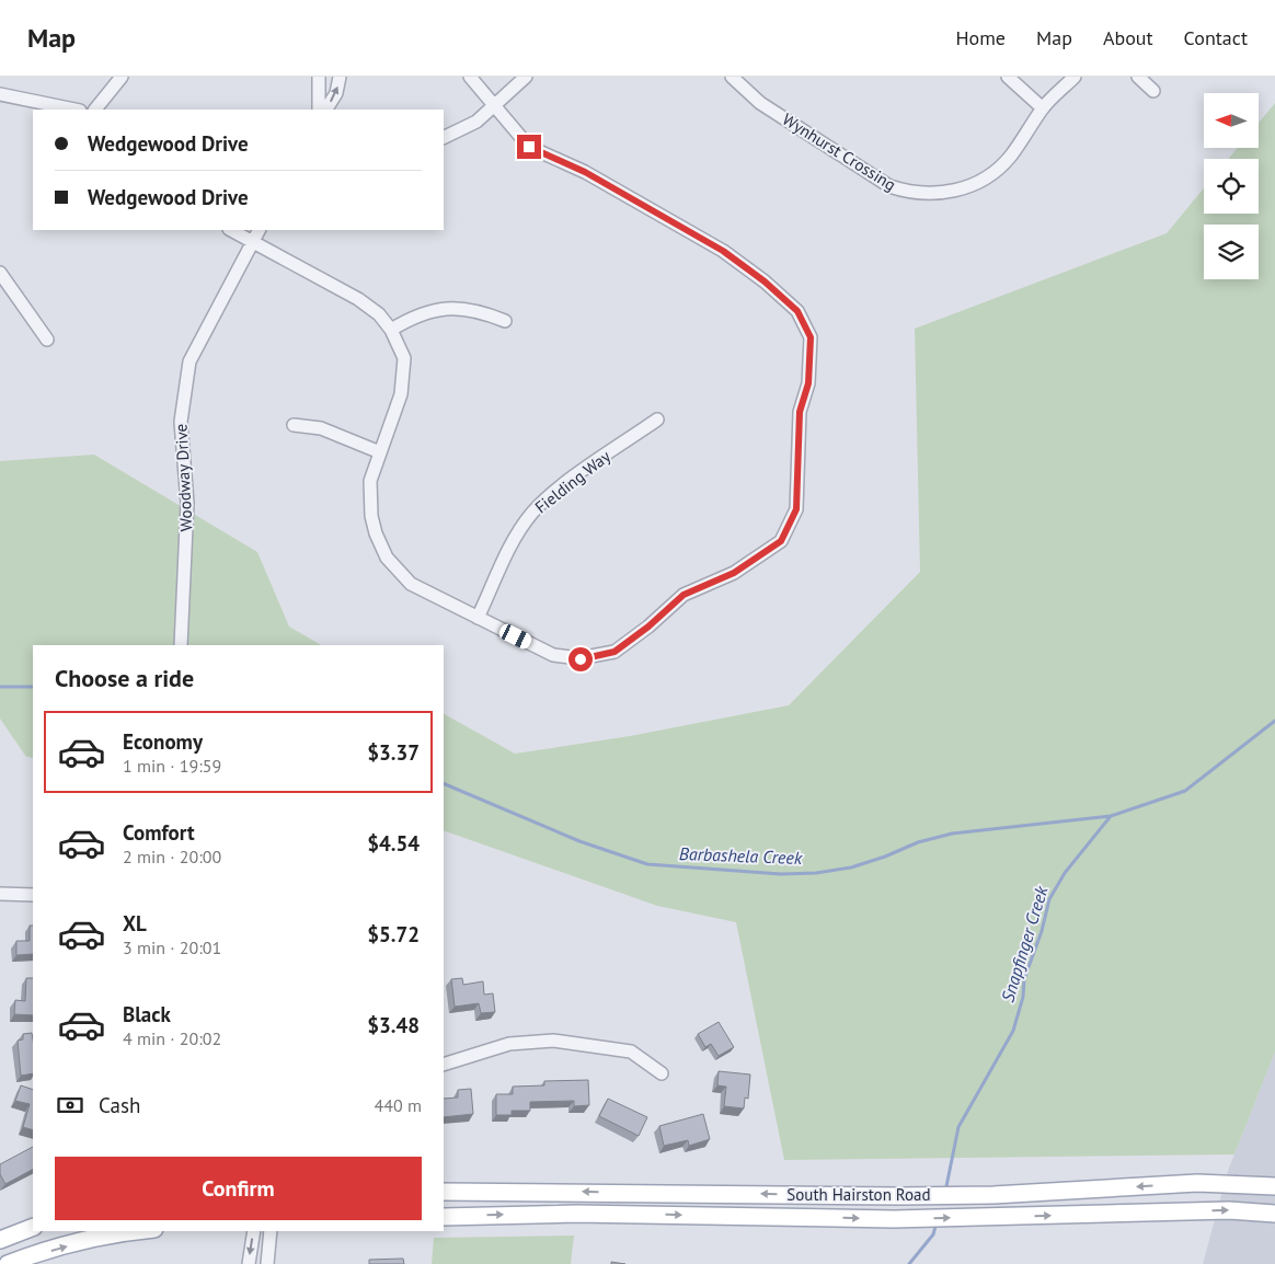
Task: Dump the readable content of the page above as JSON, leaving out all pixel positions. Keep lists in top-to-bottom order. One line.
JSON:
{"streets":{"main road":["South Hairston Road"],"street":["Wynhurst Crossing","Woodway Drive","Fielding Way"]},"water":["Barbashela Creek","Snapfinger Creek"],"north":"left","page":{"header":"Map","nav":["Home","Map","About","Contact"],"banner":["Wedgewood Drive","Wedgewood Drive"],"heading":"Choose a ride","list":[{"name":"Economy","note":"1 min · 19:59","value":"$3.37"},{"name":"Comfort","note":"2 min · 20:00","value":"$4.54"},{"name":"XL","note":"3 min · 20:01","value":"$5.72"},{"name":"Black","note":"4 min · 20:02","value":"$3.48"}],"pay":["Cash","440 m"],"buttons":"Confirm"}}
